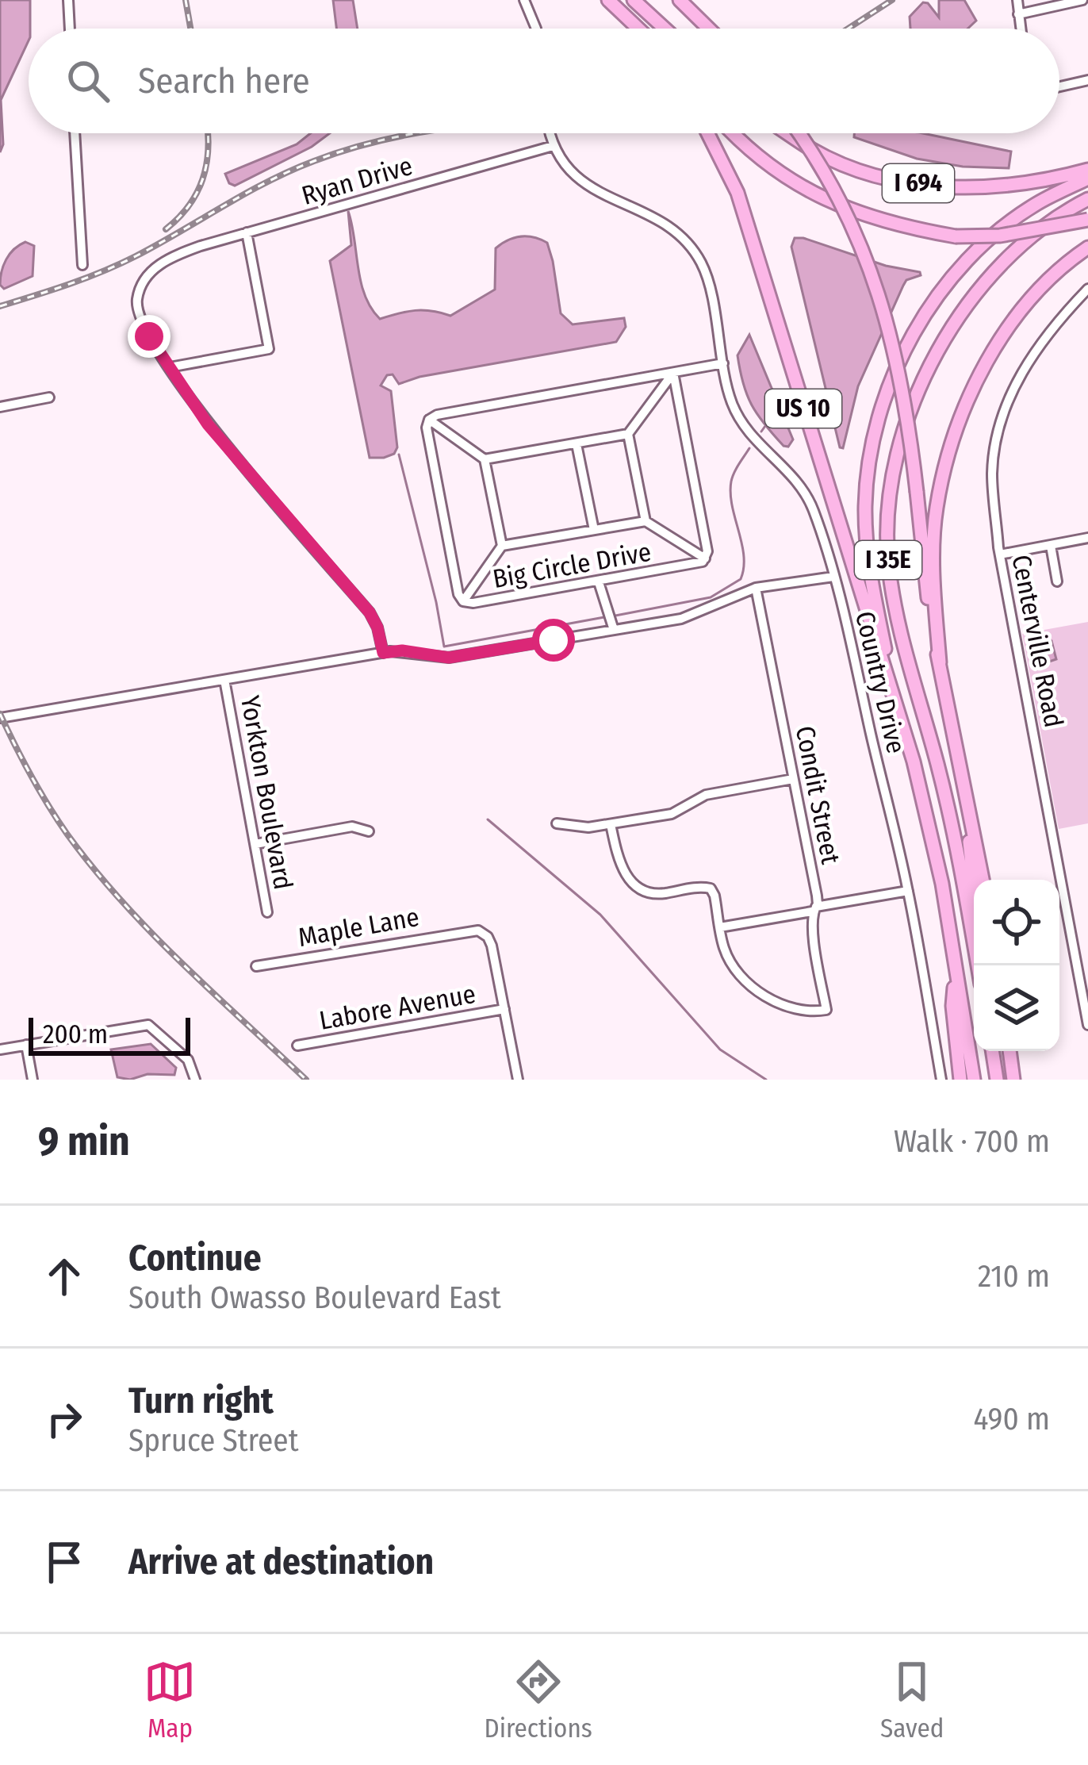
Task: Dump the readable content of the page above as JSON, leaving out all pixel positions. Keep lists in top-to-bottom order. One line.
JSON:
{"streets":{"highway":["I 694","US 10","I 35E"],"street":["Ryan Drive","Big Circle Drive","Centerville Road","Country Drive","Yorkton Boulevard","Condit Street","Maple Lane","Labore Avenue"]},"crossings":[["Ryan Drive","Country Drive"],["US 10","I 35E"],["Maple Lane","Labore Avenue"]],"scale_bar":"200 m","page":{"search":"Search here","scale":"200 m","heading":["9 min","Walk · 700 m"],"list":[["Continue","South Owasso Boulevard East","210 m"],["Turn right","Spruce Street","490 m"],"Arrive at destination"],"nav":["Map","Directions","Saved"]}}
